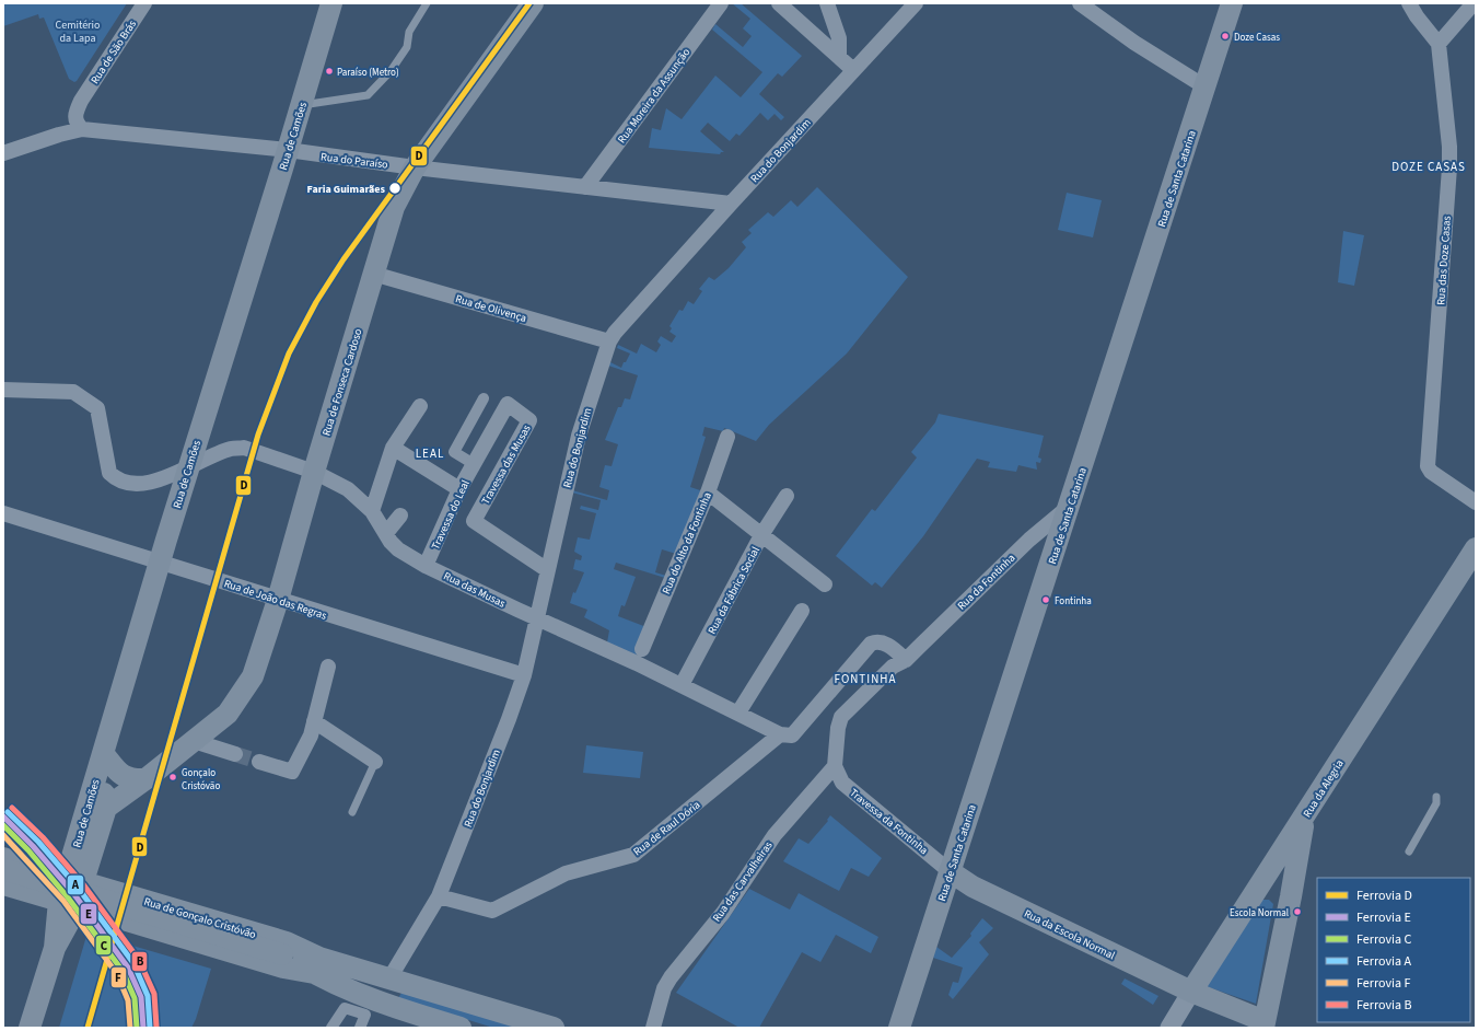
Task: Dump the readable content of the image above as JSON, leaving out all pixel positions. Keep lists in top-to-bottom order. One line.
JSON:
{"streets":{"main road":["Rua de Camões","Rua de Santa Catarina","Rua de Fonseca Cardoso","Rua da Alegria","Rua de Gonçalo Cristóvão","Rua da Escola Normal"],"street":["Rua de São Brás","Rua Moreira da Assunção","Rua do Bonjardim","Rua do Paraíso","Rua das Doze Casas","Rua de Olivença","Travessa das Musas","Travessa do Leal","Rua do Alto da Fontinha","Rua da Fontinha","Rua das Musas","Rua da Fábrica Social","Rua de João das Regras","Travessa da Fontinha","Rua de Raul Dória","Rua das Carvalheiras"]},"crossings":[["Rua Moreira da Assunção","Rua do Paraíso"],["Rua de Camões","Rua do Paraíso"],["Rua de Camões","Rua de Fonseca Cardoso"],["Rua de Camões","Rua das Musas"],["Rua de Camões","Rua de João das Regras"],["Rua de Camões","Rua de Gonçalo Cristóvão"],["Rua do Bonjardim","Rua do Paraíso"],["Rua do Bonjardim","Rua de Olivença"],["Rua do Bonjardim","Travessa das Musas"],["Rua do Bonjardim","Rua das Musas"],["Rua do Bonjardim","Rua de João das Regras"],["Rua do Bonjardim","Rua de Raul Dória"],["Rua do Bonjardim","Rua de Gonçalo Cristóvão"],["Rua do Paraíso","Rua de Fonseca Cardoso"],["Rua de Santa Catarina","Rua da Fontinha"],["Rua de Santa Catarina","Travessa da Fontinha"],["Rua de Santa Catarina","Rua da Escola Normal"],["Rua de Olivença","Rua de Fonseca Cardoso"],["Rua de Fonseca Cardoso","Rua das Musas"],["Rua de Fonseca Cardoso","Rua de João das Regras"],["Travessa das Musas","Travessa do Leal"],["Travessa do Leal","Rua das Musas"],["Rua da Fontinha","Travessa da Fontinha"],["Rua da Fontinha","Rua das Carvalheiras"],["Rua das Musas","Rua da Fábrica Social"],["Rua das Musas","Rua de Raul Dória"],["Rua da Alegria","Rua da Escola Normal"],["Travessa da Fontinha","Rua das Carvalheiras"],["Travessa da Fontinha","Rua da Escola Normal"]],"districts":["DOZE CASAS","LEAL","FONTINHA"],"parks":["Cemitério da Lapa"],"places":["Doze Casas","Paraíso (Metro)","Faria Guimarães","Fontinha","Gonçalo Cristóvão","Escola Normal"],"lines":["rail line D","rail line B","rail line A","rail line E","rail line C","rail line F"],"legend":["Ferrovia D","Ferrovia E","Ferrovia C","Ferrovia A","Ferrovia F","Ferrovia B"]}
